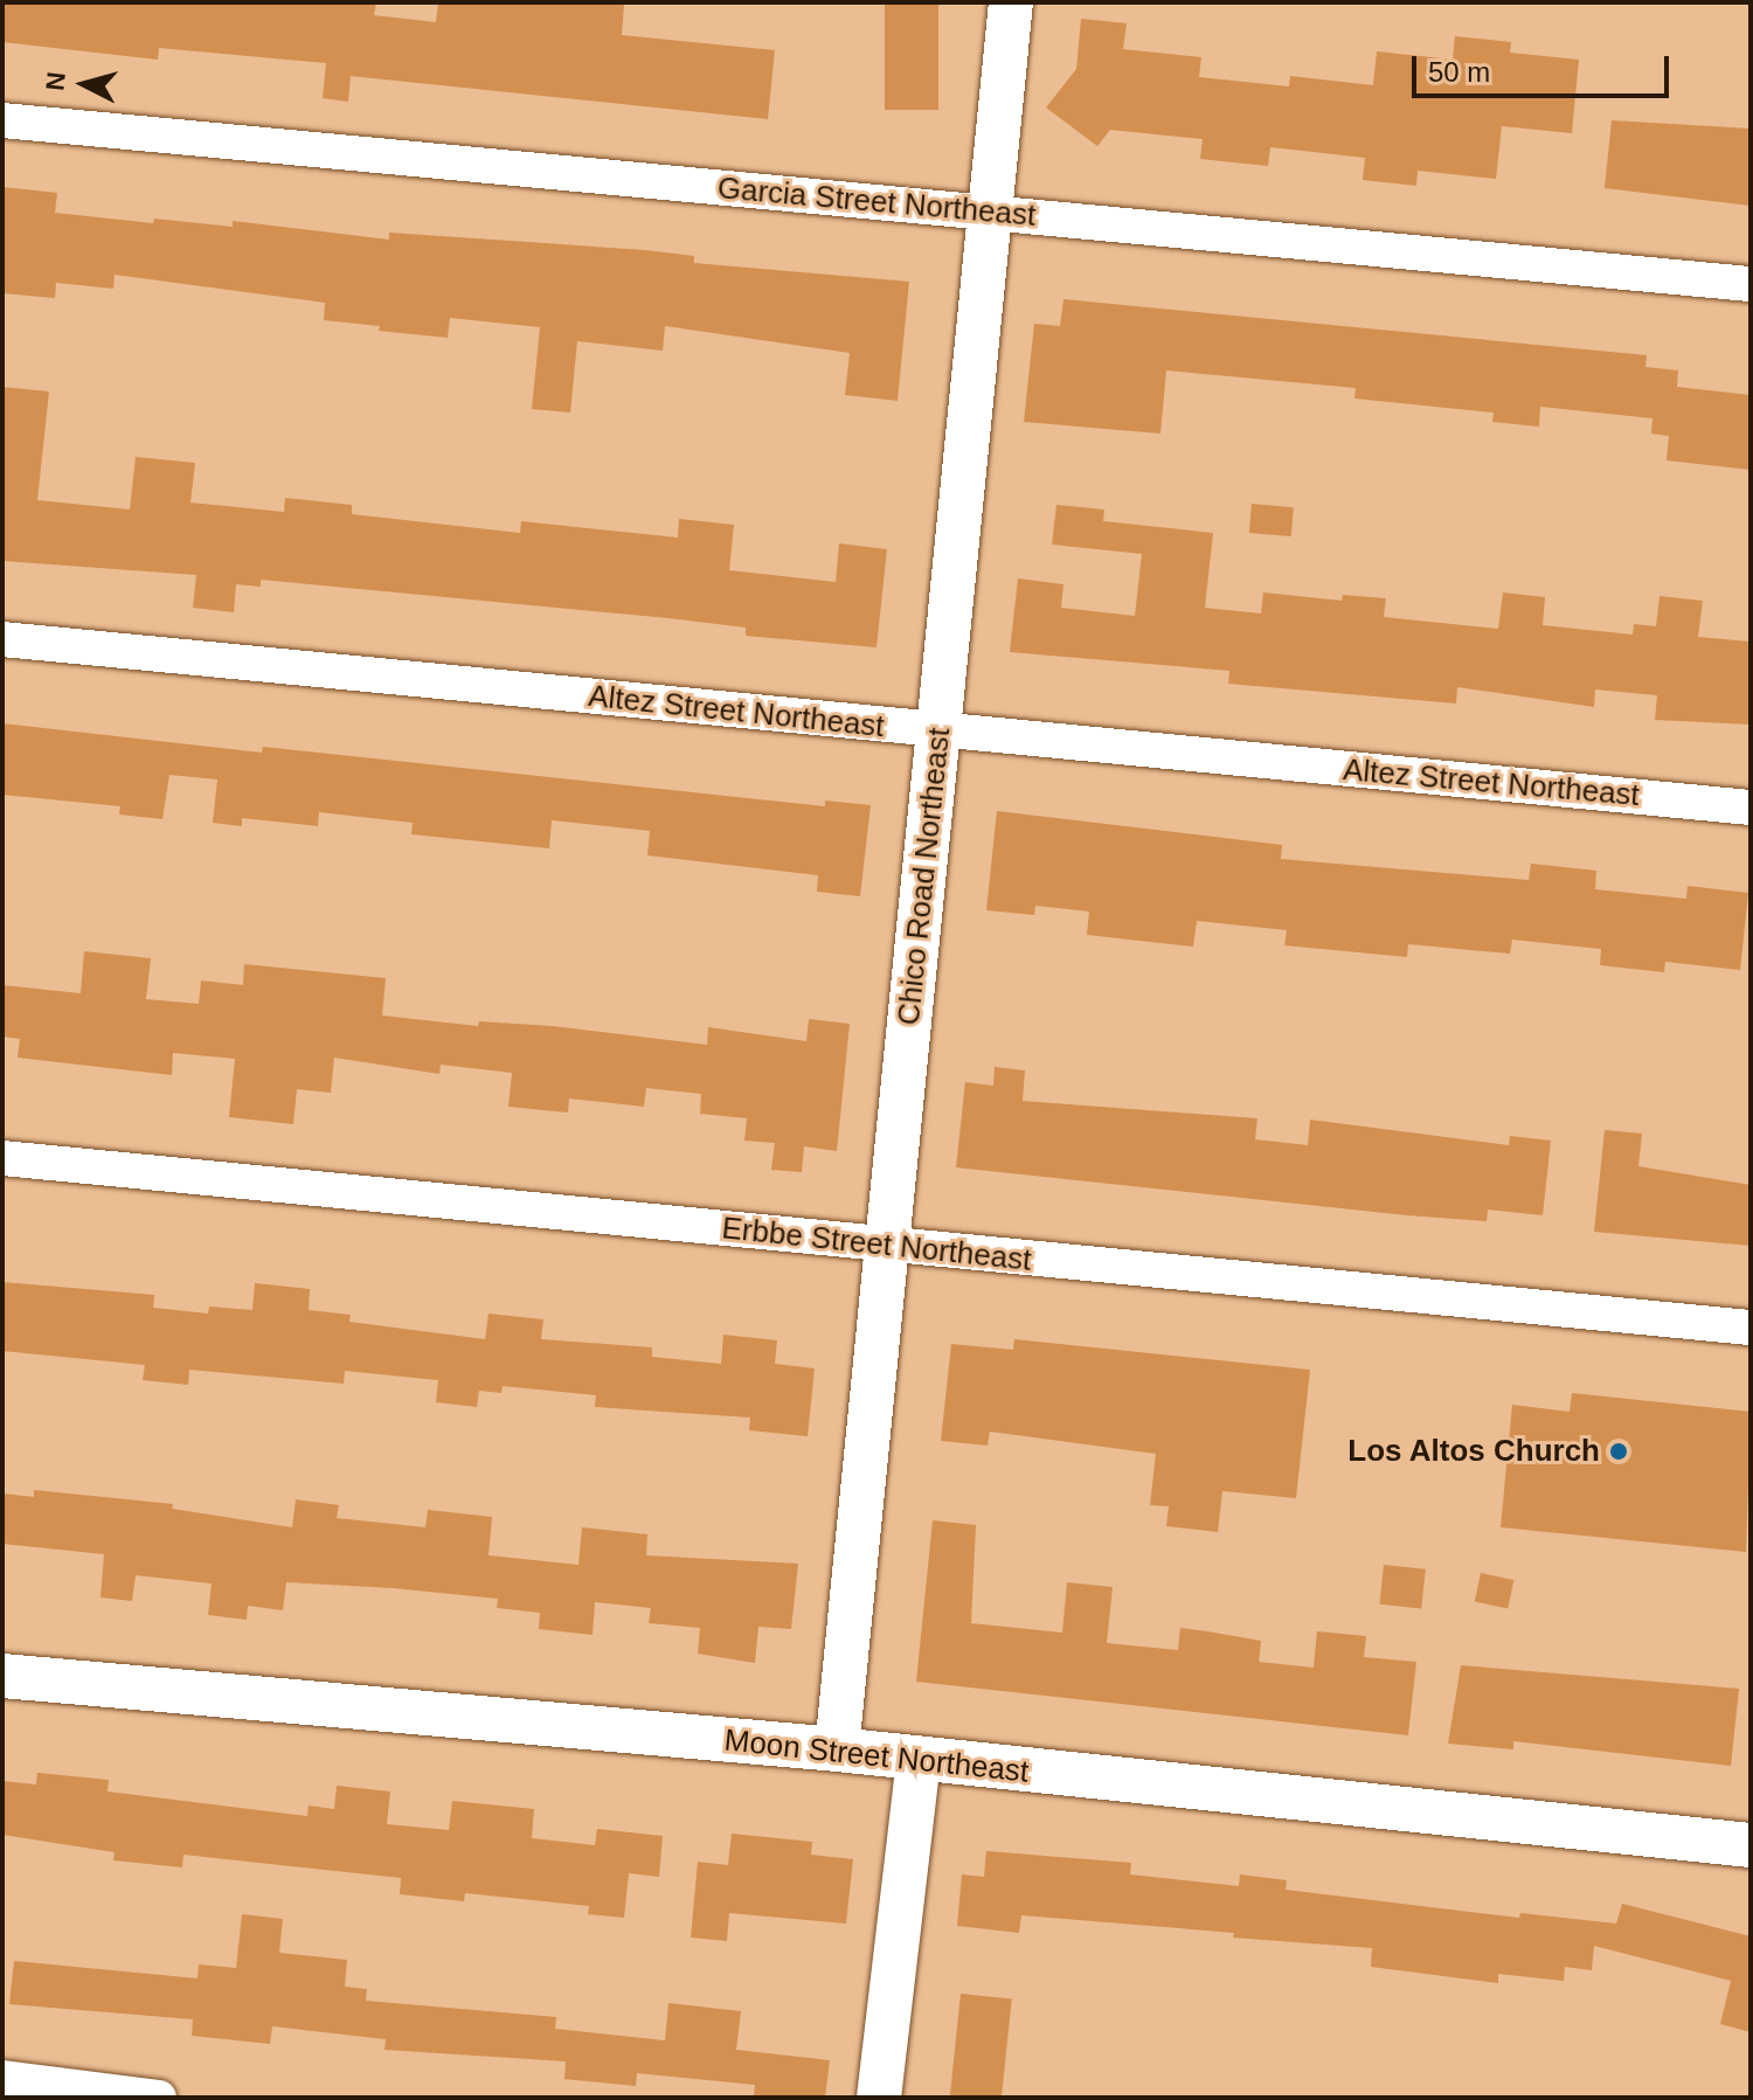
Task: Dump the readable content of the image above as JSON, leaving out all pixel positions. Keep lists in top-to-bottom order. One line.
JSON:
{"streets":{"street":["Garcia Street Northeast","Altez Street Northeast","Chico Road Northeast","Erbbe Street Northeast","Moon Street Northeast"]},"crossings":[["Garcia Street Northeast","Chico Road Northeast"],["Altez Street Northeast","Chico Road Northeast"],["Chico Road Northeast","Erbbe Street Northeast"],["Chico Road Northeast","Moon Street Northeast"]],"places":["Los Altos Church"],"scale_bar":"50 m","north":"left"}
